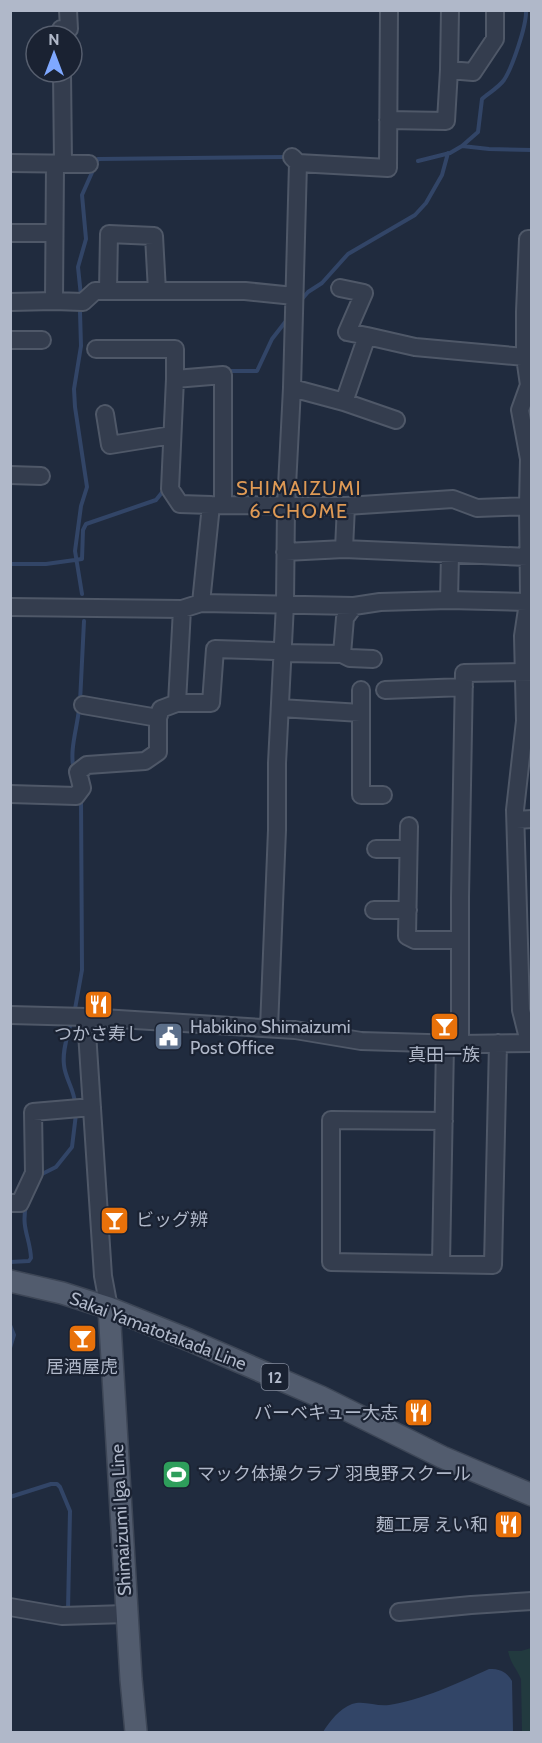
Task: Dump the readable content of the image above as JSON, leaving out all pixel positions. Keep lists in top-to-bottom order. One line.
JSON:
{"streets":{"main road":["Sakai Yamatotakada Line","12","Shimaizumi Iga Line"]},"crossings":[["Sakai Yamatotakada Line","Shimaizumi Iga Line"]],"districts":["SHIMAIZUMI 6-CHOME"],"places":{"restaurant":["つかさ寿し","バーベキュー大志","麺工房 えい和"],"bar":["真田一族","ビッグ辨","居酒屋虎"],"public building":["Habikino Shimaizumi Post Office"],"sports":["マック体操クラブ 羽曳野スクール"]},"north":"top"}
